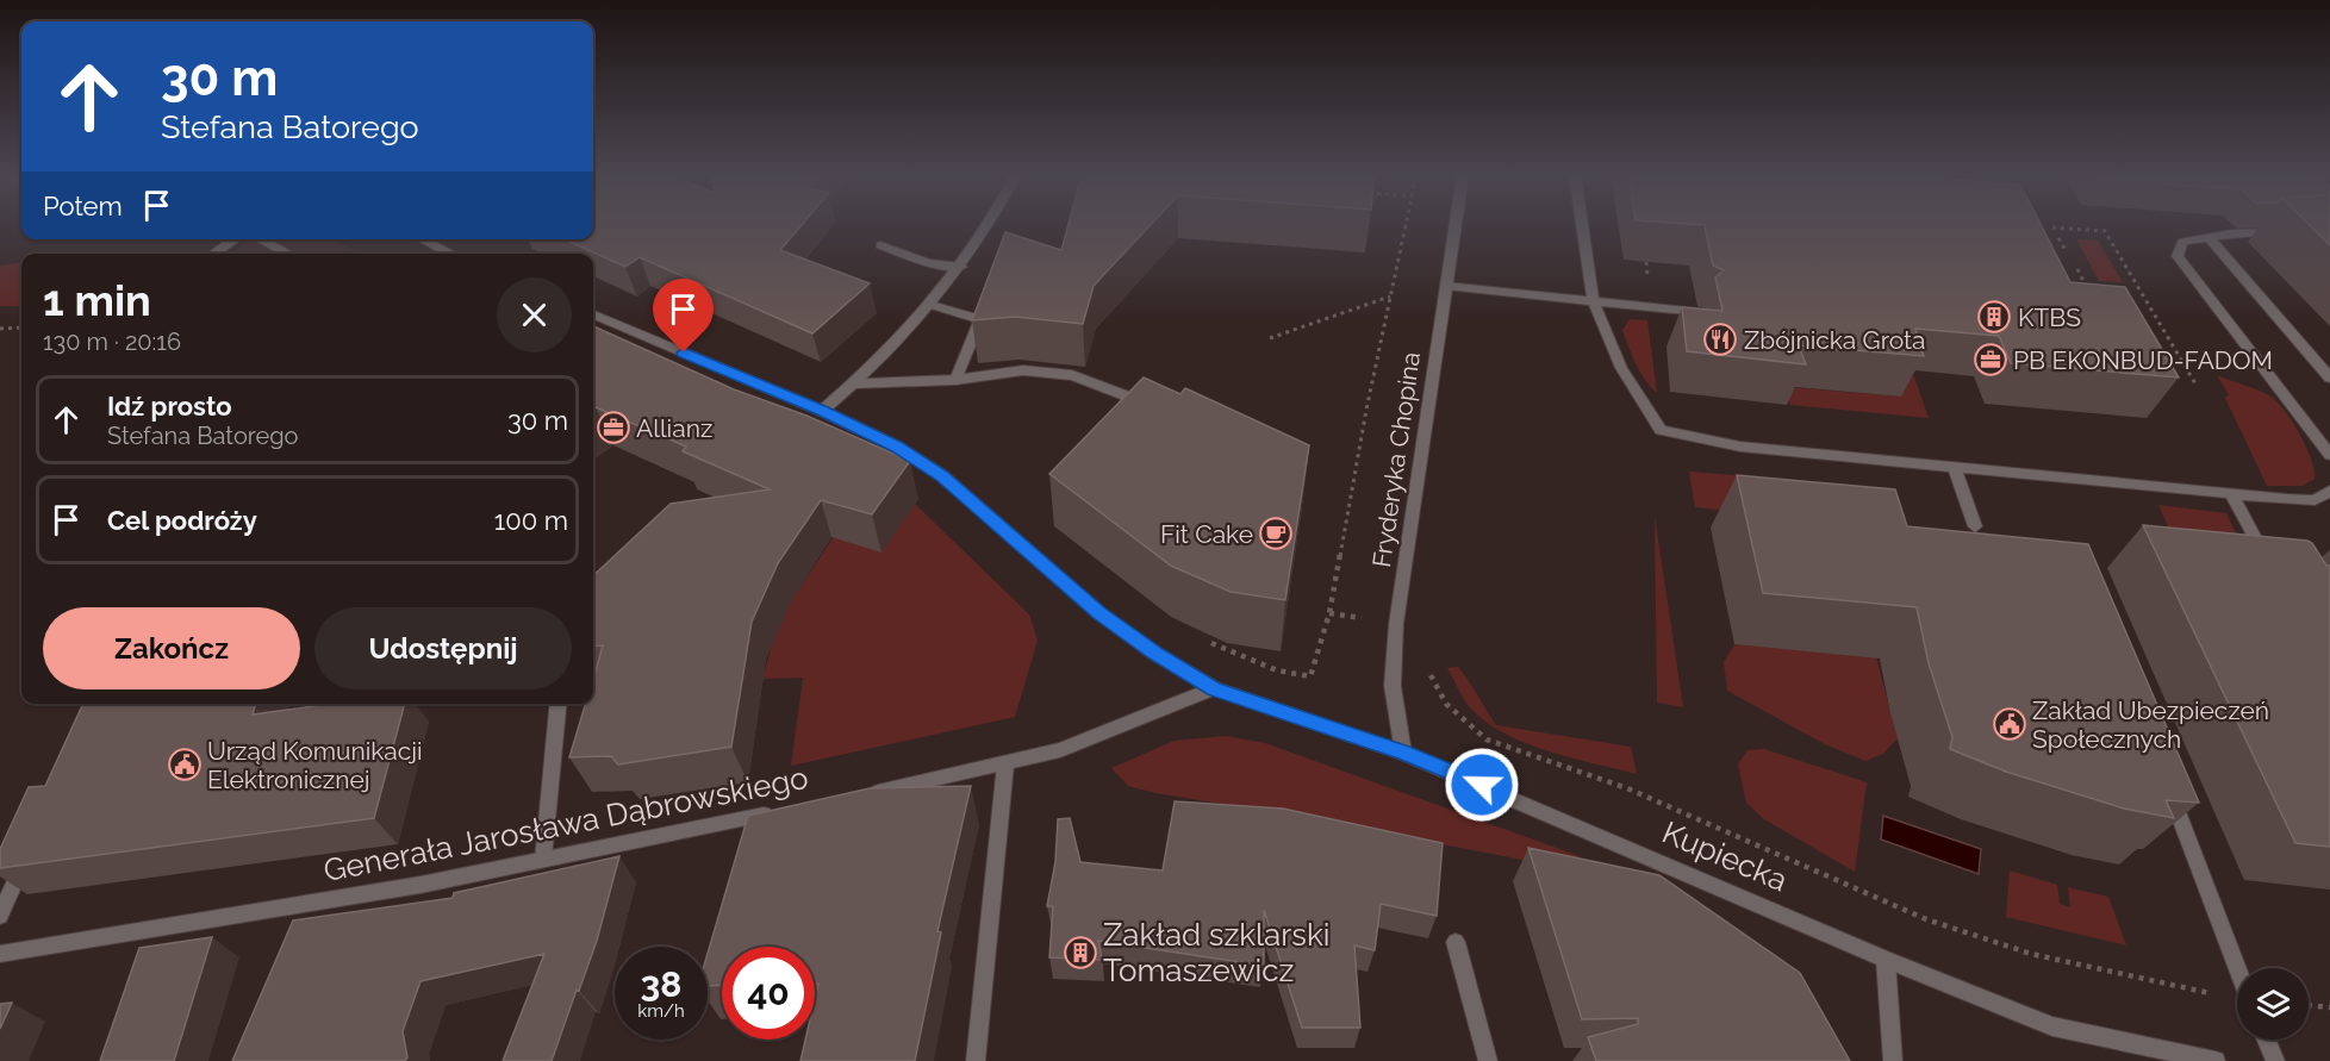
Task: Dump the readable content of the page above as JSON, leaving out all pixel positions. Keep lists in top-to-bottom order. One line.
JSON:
{"streets":{"street":["Fryderyka Chopina","Generała Jarosława Dąbrowskiego","Kupiecka"]},"crossings":[["Fryderyka Chopina","Kupiecka"]],"places":{"building":["KTBS","Zakład szklarski Tomaszewicz"],"restaurant":["Zbójnicka Grota"],"office":["PB EKONBUD-FADOM","Allianz"],"cafe":["Fit Cake"],"public building":["Zakład Ubezpieczeń Społecznych","Urząd Komunikacji Elektronicznej"]},"page":{"turn":["30 m","Stefana Batorego"],"then":"Potem","heading":["1 min","130 m · 20:16"],"list":[{"name":"Idź prosto","note":"Stefana Batorego","value":"30 m"},{"name":"Cel podróży","value":"100 m"}],"buttons":["Zakończ","Udostępnij"],"speed":"38 km/h","limit":"40"}}
